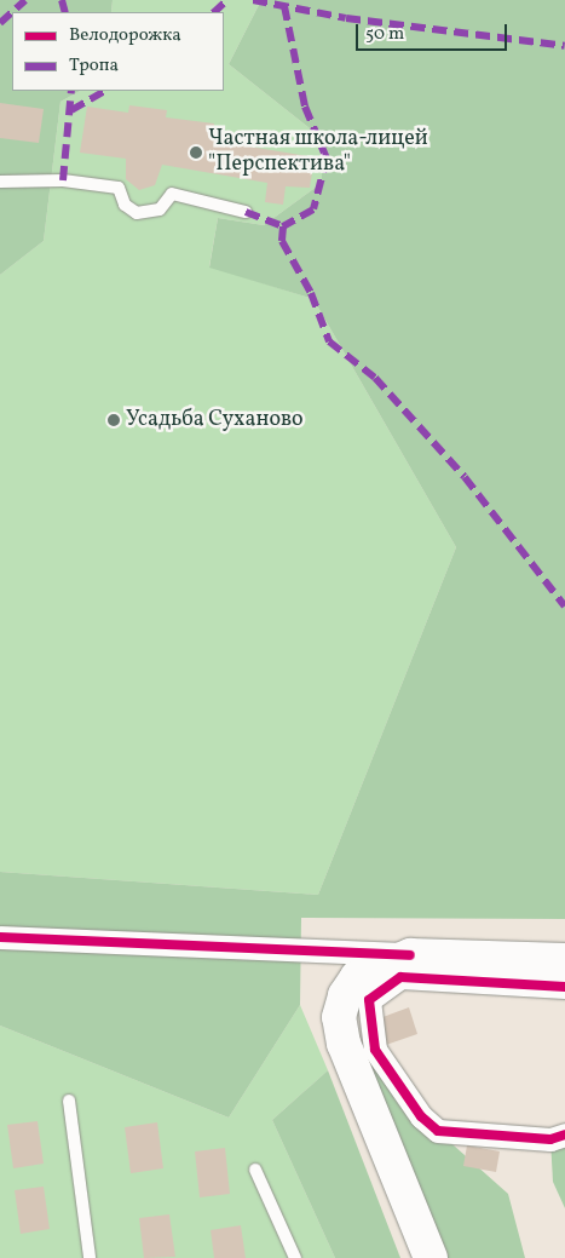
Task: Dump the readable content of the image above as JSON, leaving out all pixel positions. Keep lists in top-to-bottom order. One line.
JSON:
{"places":["Частная школа-лицей \"Перспектива\"","Усадьба Суханово"],"legend":["Велодорожка","Тропа"],"scale_bar":"50 m"}
